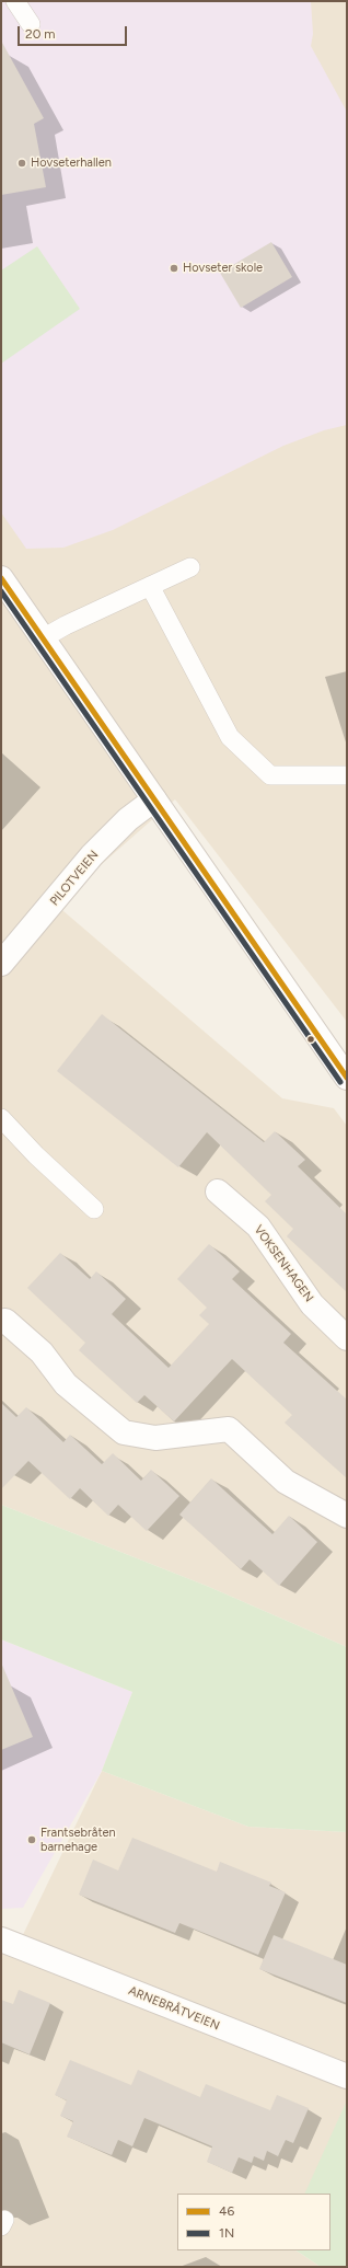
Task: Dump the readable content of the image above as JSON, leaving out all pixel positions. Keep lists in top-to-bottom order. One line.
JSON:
{"streets":{"street":["PILOTVEIEN","VOKSENHAGEN","ARNEBRÅTVEIEN"]},"places":["Hovseterhallen","Hovseter skole","Frantsebråten barnehage"],"lines":["transit line 46","transit line 1N"],"legend":["46","1N"],"scale_bar":"20 m"}
